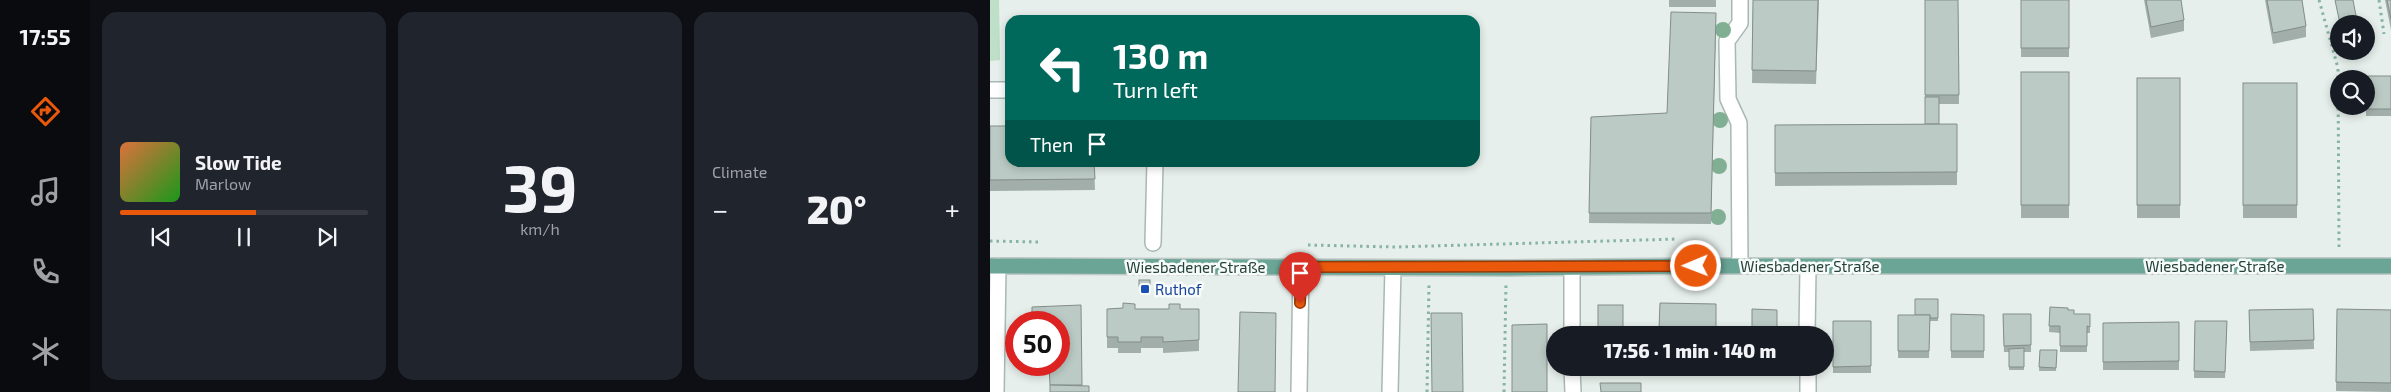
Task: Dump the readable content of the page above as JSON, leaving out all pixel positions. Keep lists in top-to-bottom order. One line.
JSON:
{"streets":{"main road":["Wiesbadener Straße"]},"places":{"transit":["Ruthof"]},"page":{"tabs":"17:55","tile":[["39","km/h"],"Climate"],"turn":["130 m","Turn left"],"then":"Then","song":["Slow Tide","Marlow"],"heat":["−","20°","+"],"limit":"50","trip":"17:56 · 1 min · 140 m"}}
